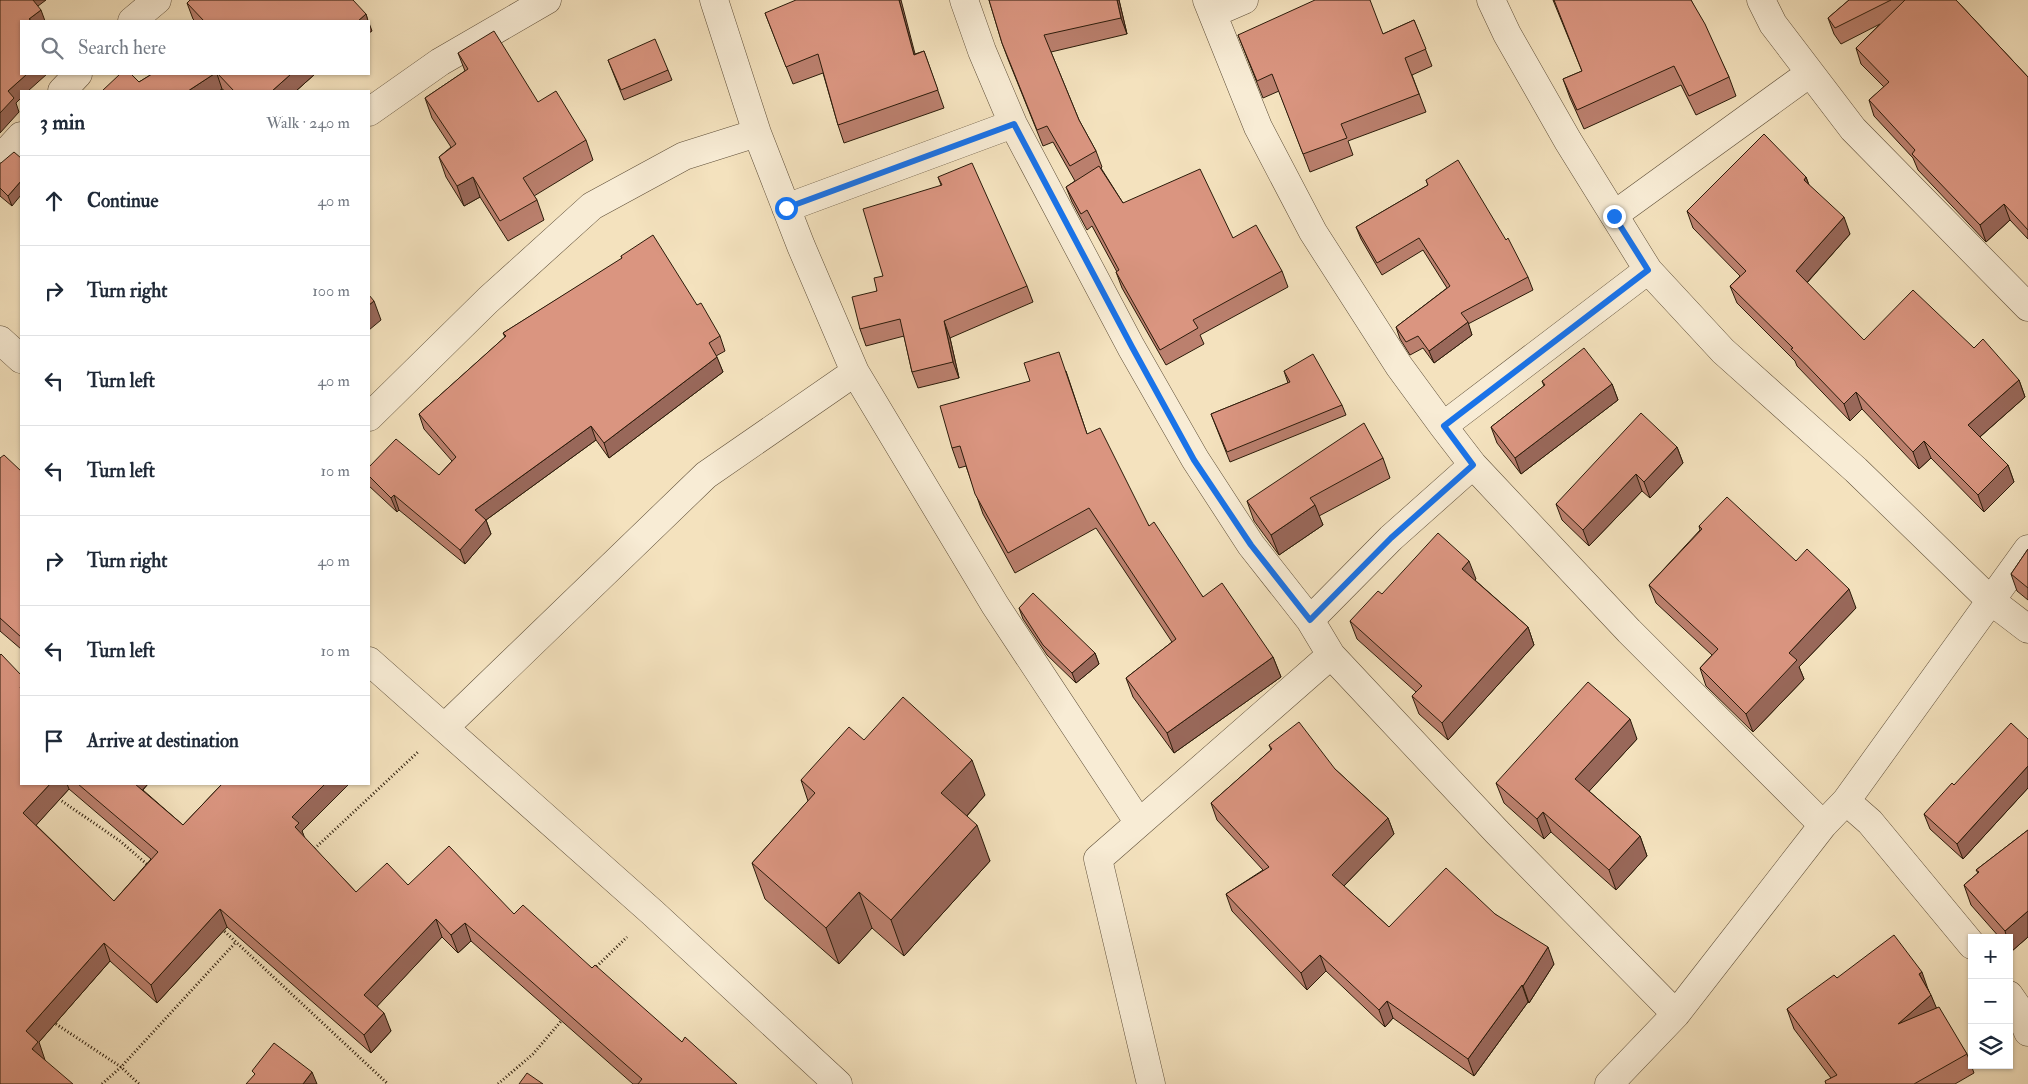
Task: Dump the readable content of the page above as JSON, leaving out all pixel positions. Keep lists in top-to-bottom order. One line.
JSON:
{"page":{"search":"Search here","heading":["3 min","Walk · 240 m"],"list":[["Continue","40 m"],["Turn right","100 m"],["Turn left","40 m"],["Turn left","10 m"],["Turn right","40 m"],["Turn left","10 m"],"Arrive at destination"],"map_buttons":["+","−"]}}
